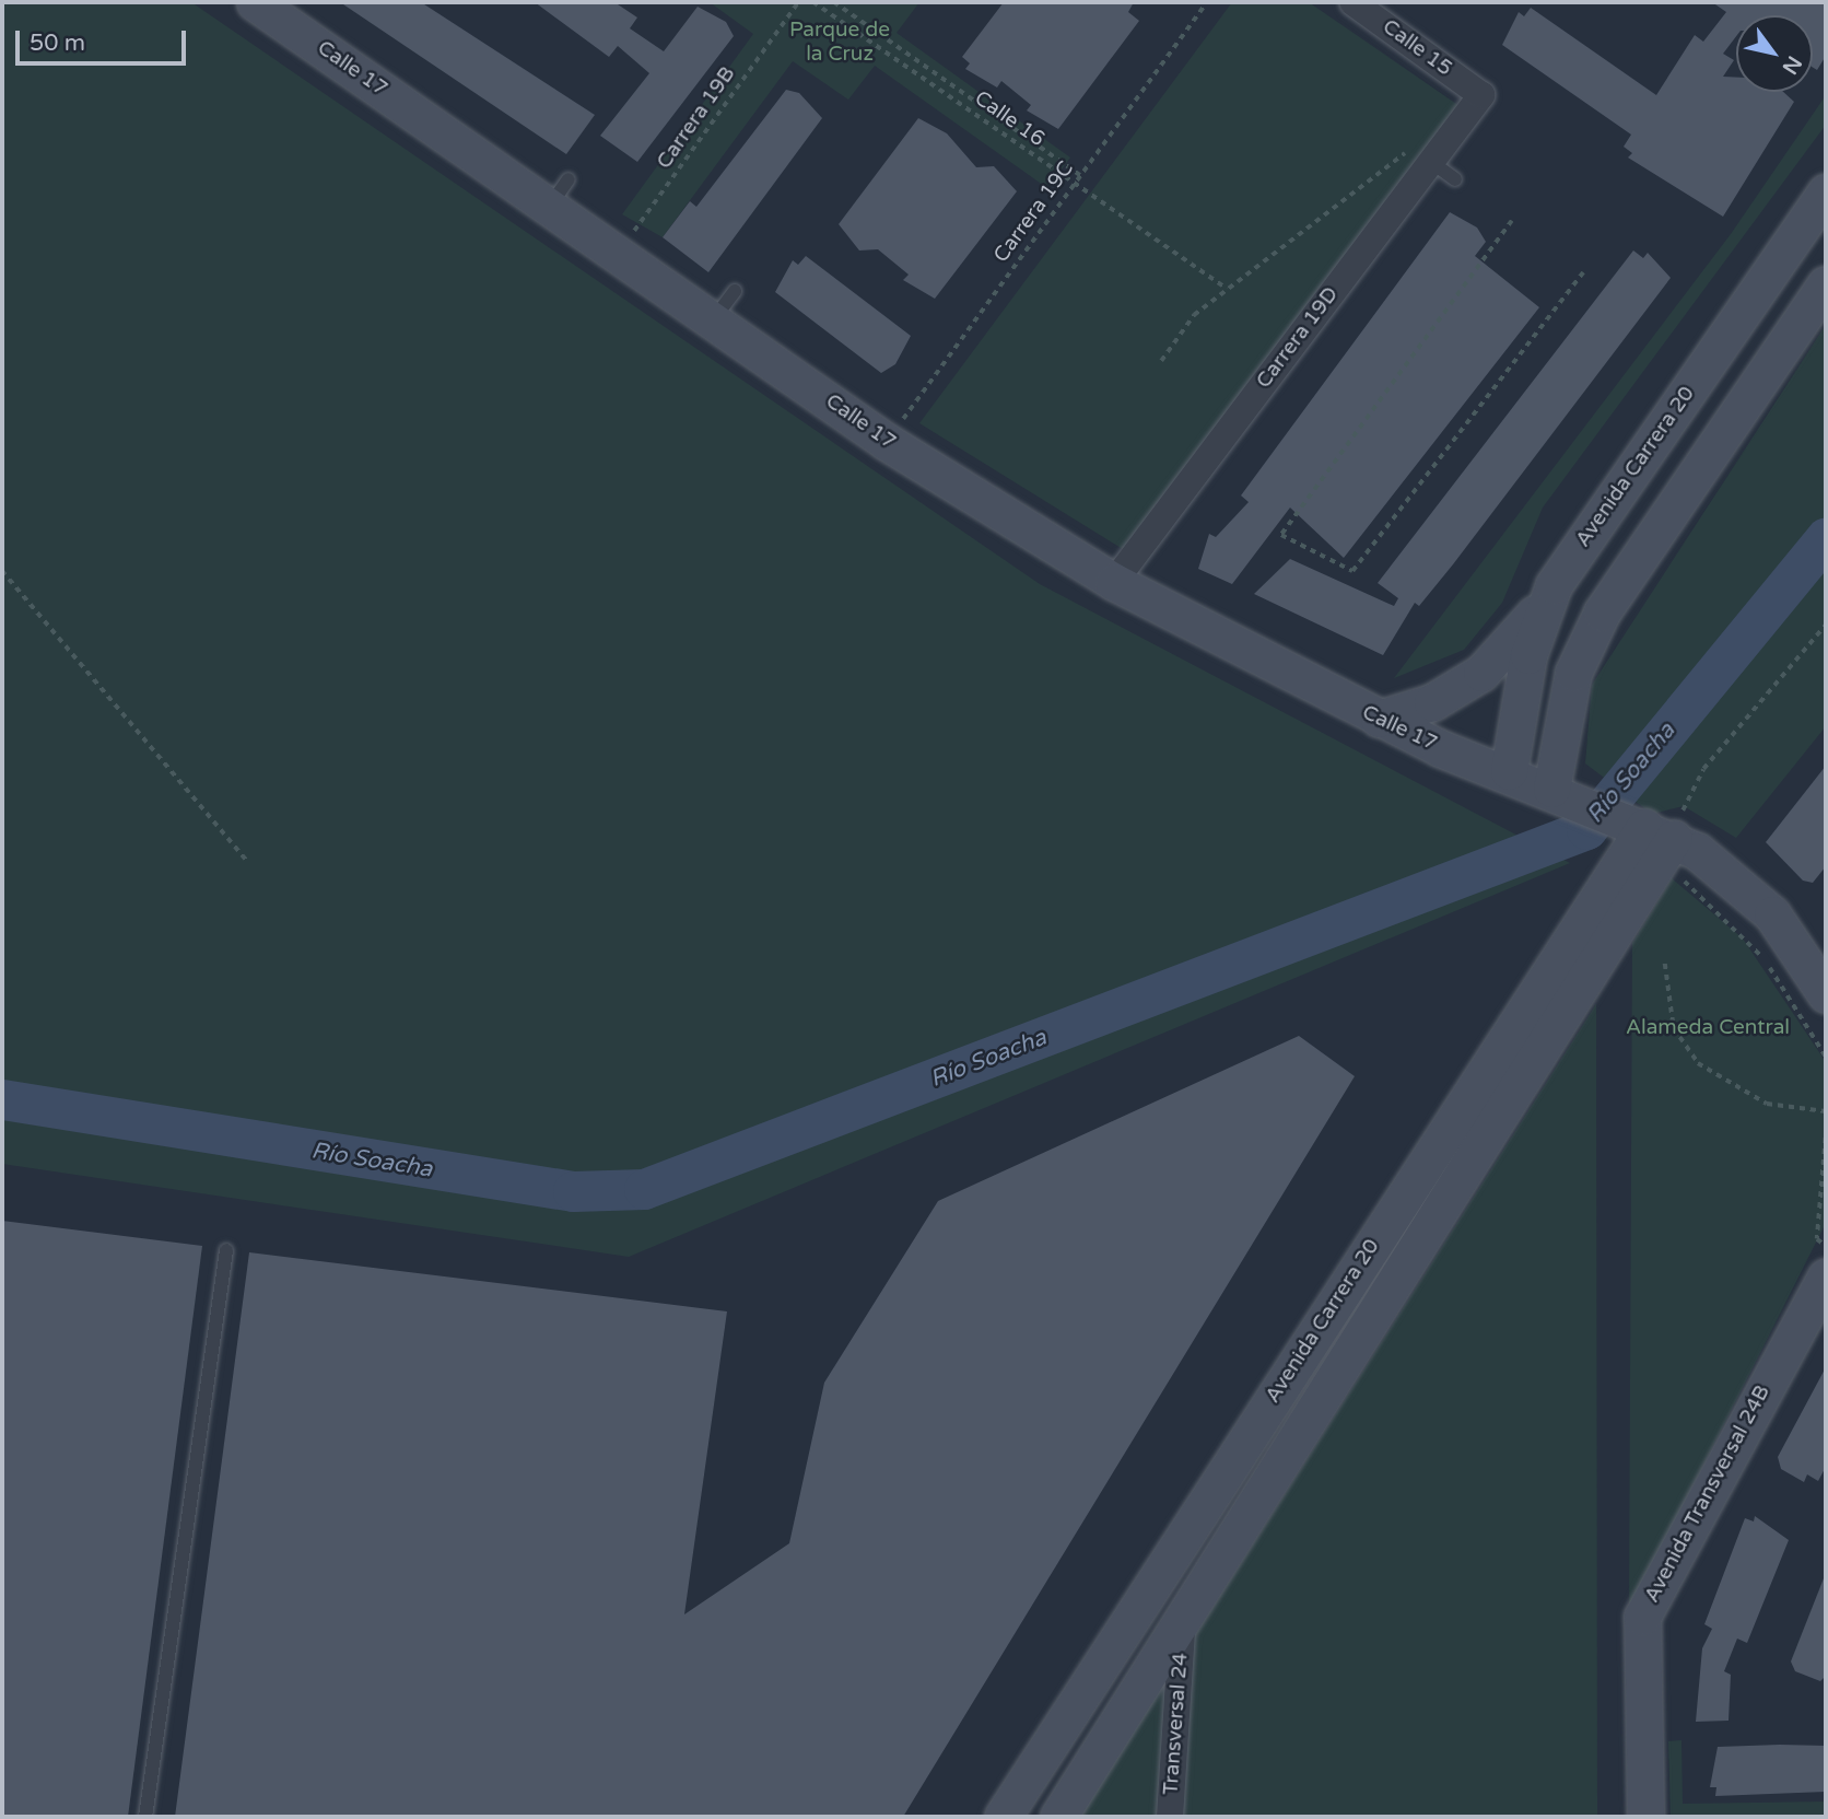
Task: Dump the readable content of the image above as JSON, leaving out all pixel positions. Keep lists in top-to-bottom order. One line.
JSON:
{"streets":{"street":["Calle 15","Calle 17","Carrera 19D","Avenida Carrera 20","Avenida Transversal 24B","Transversal 24"],"path":["Carrera 19B","Calle 16","Carrera 19C"]},"crossings":[["Calle 15","Carrera 19D"],["Calle 17","Carrera 19B"],["Calle 17","Carrera 19C"],["Calle 17","Carrera 19D"],["Calle 17","Avenida Carrera 20"],["Calle 16","Carrera 19C"],["Avenida Carrera 20","Transversal 24"]],"water":["Río Soacha"],"parks":["Parque de la Cruz","Alameda Central"],"scale_bar":"50 m","north":"bottom right"}
